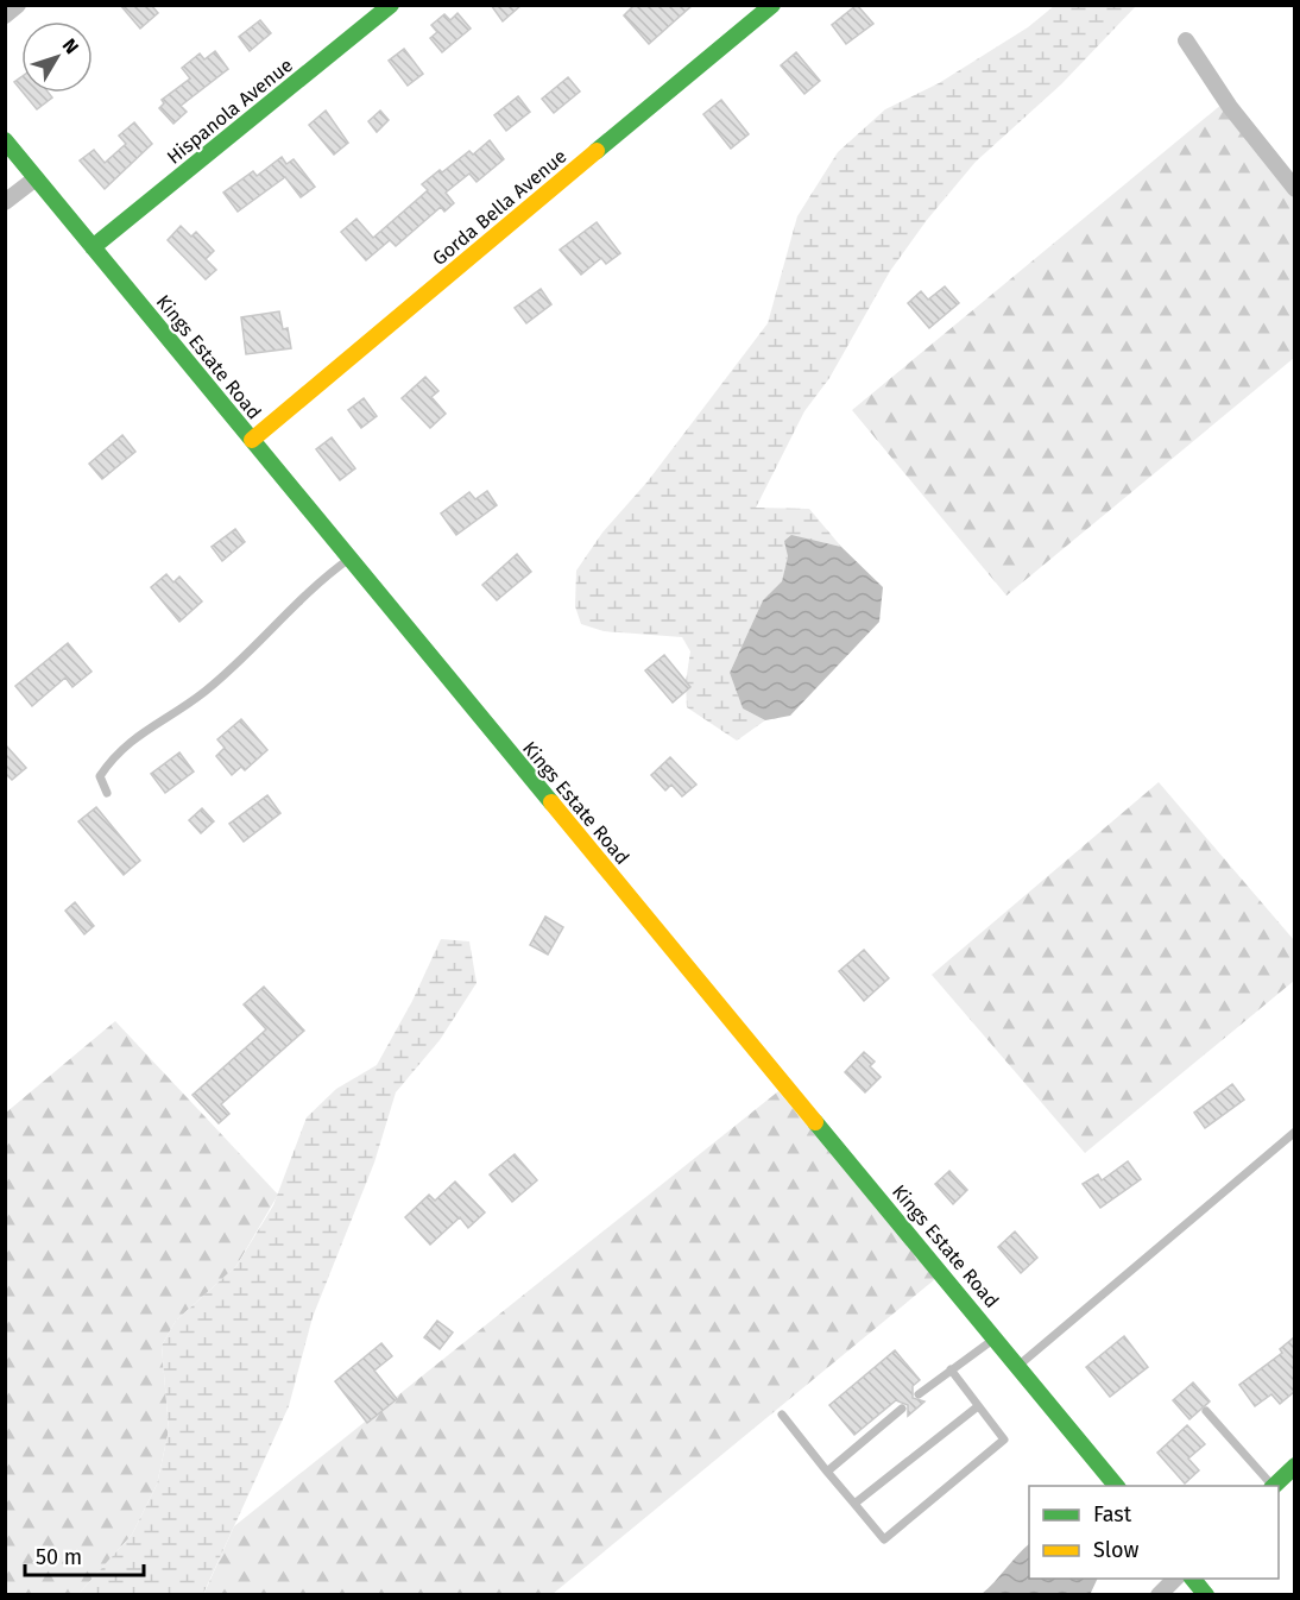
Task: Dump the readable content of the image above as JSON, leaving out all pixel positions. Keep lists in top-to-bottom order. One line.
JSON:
{"streets":{"street":["Hispanola Avenue","Gorda Bella Avenue","Kings Estate Road"]},"crossings":[["Hispanola Avenue","Kings Estate Road"],["Gorda Bella Avenue","Kings Estate Road"]],"legend":["Fast","Slow"],"scale_bar":"50 m","north":"top right"}
